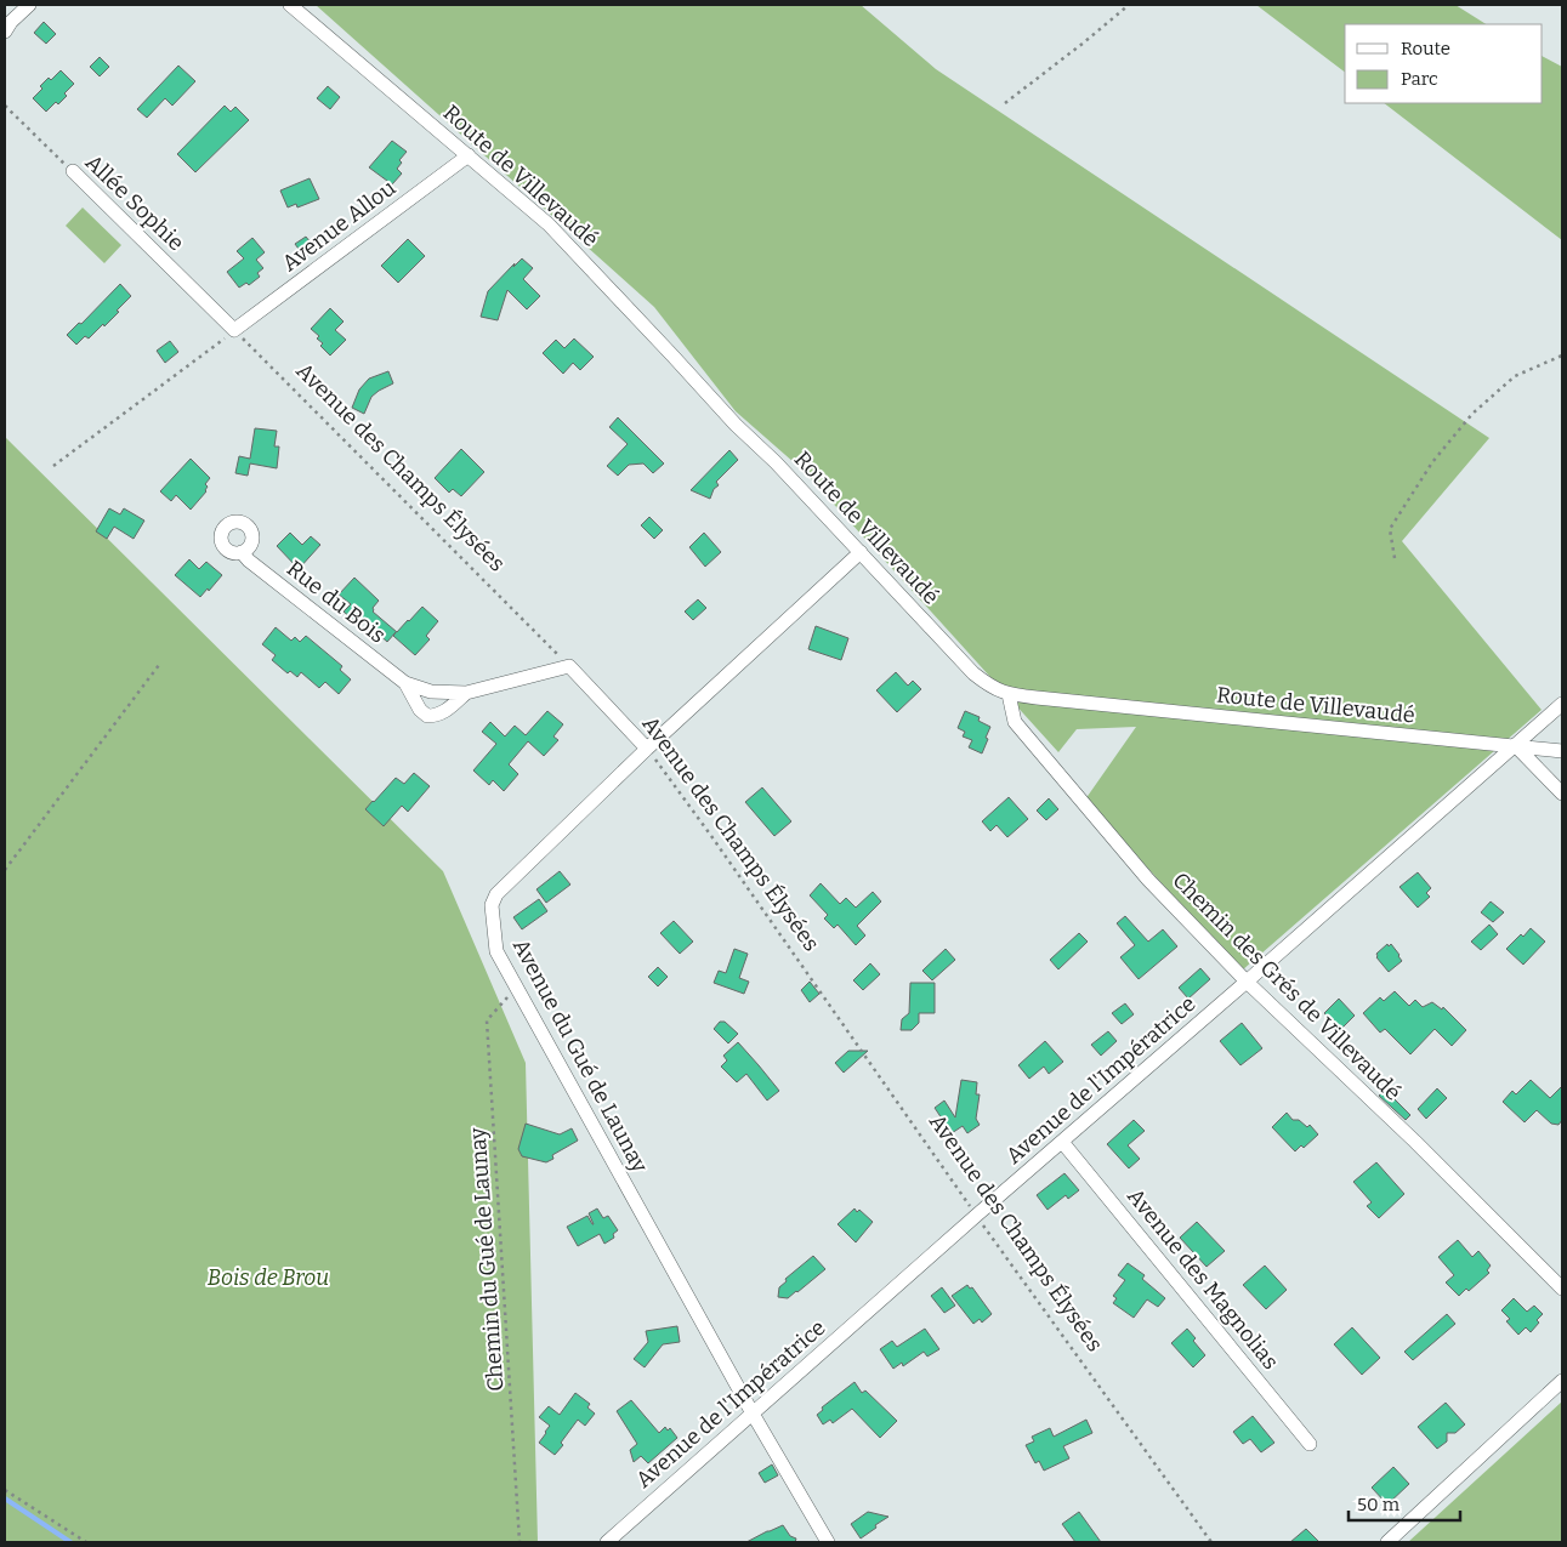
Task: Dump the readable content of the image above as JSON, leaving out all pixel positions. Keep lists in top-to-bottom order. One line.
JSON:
{"streets":{"street":["Route de Villevaudé","Allée Sophie","Avenue Allou","Avenue des Champs Élysées","Rue du Bois","Chemin des Grés de Villevaudé","Avenue du Gué de Launay","Avenue de l'Impératrice","Avenue des Magnolias"],"path":["Chemin du Gué de Launay"]},"crossings":[["Route de Villevaudé","Avenue Allou"],["Route de Villevaudé","Chemin des Grés de Villevaudé"],["Route de Villevaudé","Avenue du Gué de Launay"],["Route de Villevaudé","Avenue de l'Impératrice"],["Allée Sophie","Avenue Allou"],["Allée Sophie","Avenue des Champs Élysées"],["Avenue Allou","Avenue des Champs Élysées"],["Avenue des Champs Élysées","Rue du Bois"],["Avenue des Champs Élysées","Avenue du Gué de Launay"],["Avenue des Champs Élysées","Avenue de l'Impératrice"],["Chemin des Grés de Villevaudé","Avenue de l'Impératrice"],["Avenue du Gué de Launay","Avenue de l'Impératrice"],["Avenue du Gué de Launay","Chemin du Gué de Launay"],["Avenue de l'Impératrice","Avenue des Magnolias"]],"parks":["Bois de Brou"],"legend":["Route","Parc"],"scale_bar":"50 m"}
